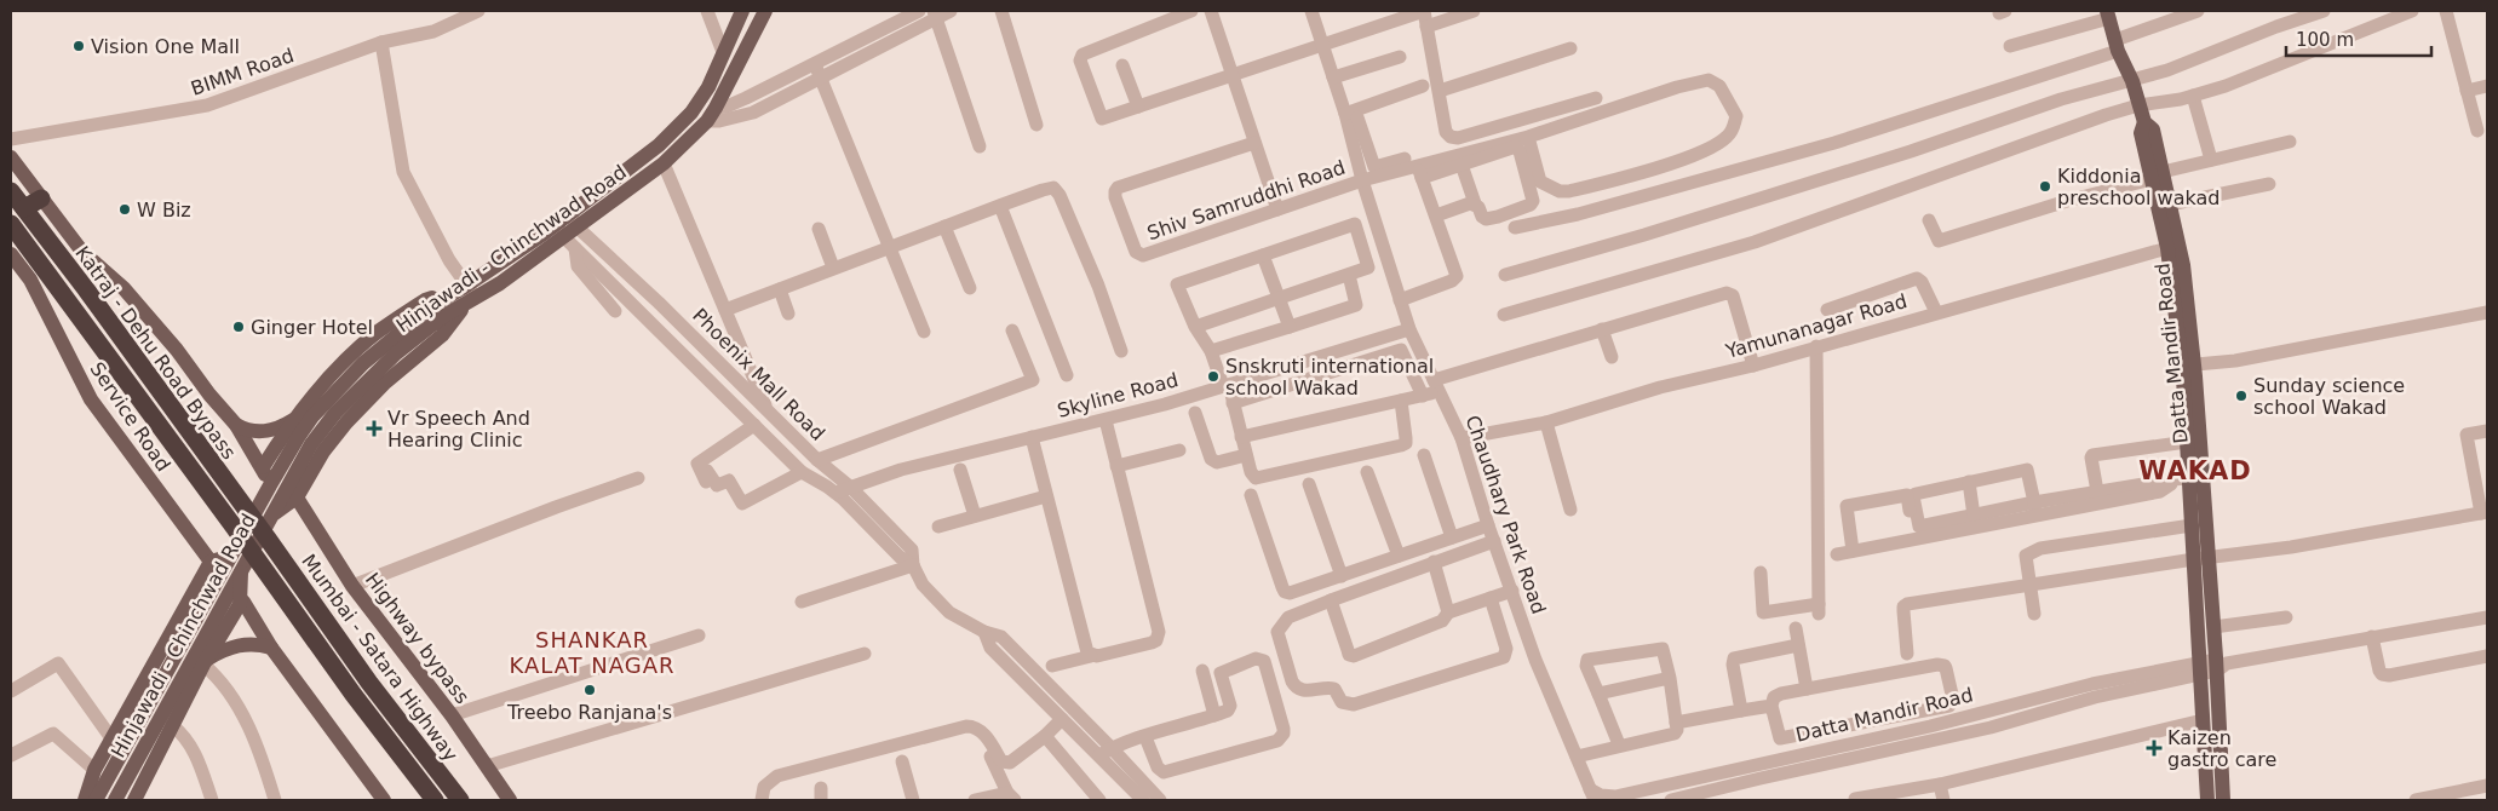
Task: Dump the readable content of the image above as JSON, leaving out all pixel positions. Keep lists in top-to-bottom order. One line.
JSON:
{"streets":{"highway":["Katraj - Dehu Road Bypass","Mumbai - Satara Highway"],"main road":["Hinjawadi - Chinchwad Road","Datta Mandir Road","Service Road","Highway bypass"],"street":["BIMM Road","Shiv Samruddhi Road","Yamunanagar Road","Phoenix Mall Road","Skyline Road","Chaudhary Park Road"]},"crossings":[["Shiv Samruddhi Road","Chaudhary Park Road"],["Hinjawadi - Chinchwad Road","Katraj - Dehu Road Bypass"],["Hinjawadi - Chinchwad Road","Phoenix Mall Road"],["Hinjawadi - Chinchwad Road","Mumbai - Satara Highway"],["Yamunanagar Road","Datta Mandir Road"],["Yamunanagar Road","Chaudhary Park Road"],["Katraj - Dehu Road Bypass","Mumbai - Satara Highway"],["Datta Mandir Road","Chaudhary Park Road"],["Phoenix Mall Road","Skyline Road"],["Skyline Road","Chaudhary Park Road"]],"districts":["WAKAD","SHANKAR KALAT NAGAR"],"places":{"other":["Vision One Mall","Kiddonia preschool wakad","W Biz","Ginger Hotel","Snskruti international school Wakad","Sunday science school Wakad","Treebo Ranjana's"],"health":["Vr Speech And Hearing Clinic","Kaizen gastro care"]},"scale_bar":"100 m"}
